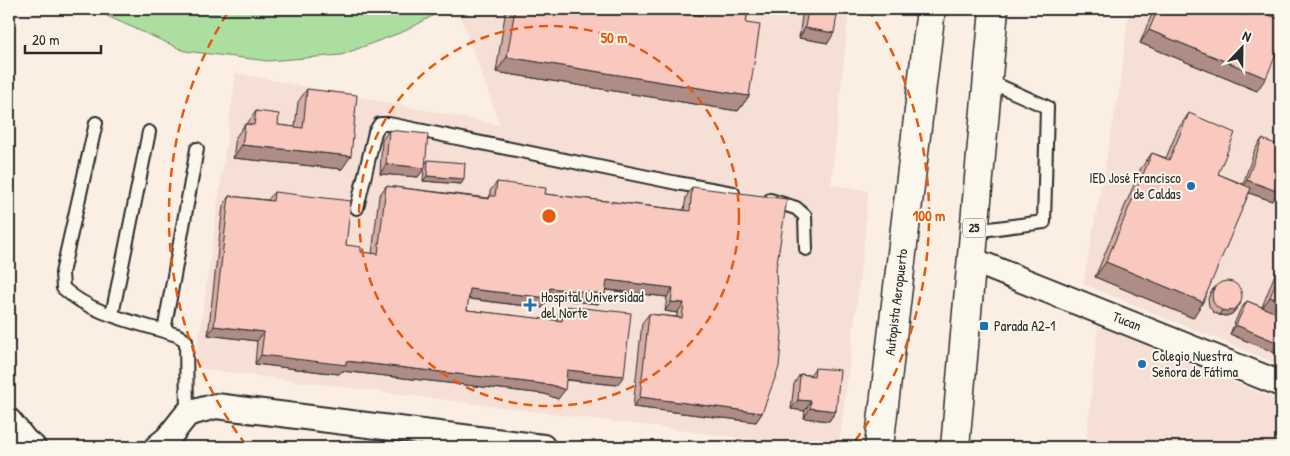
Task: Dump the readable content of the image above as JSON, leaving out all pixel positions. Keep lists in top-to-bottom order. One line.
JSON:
{"streets":{"highway":["25","Autopista Aeropuerto"],"street":["Tucan"]},"crossings":[["25","Tucan"]],"places":{"other":["IED José Francisco de Caldas","Colegio Nuestra Señora de Fátima"],"health":["Hospital Universidad del Norte"],"transit":["Parada A2-1"]},"scale_bar":"20 m","north":"top","rings":["50 m","100 m"]}
